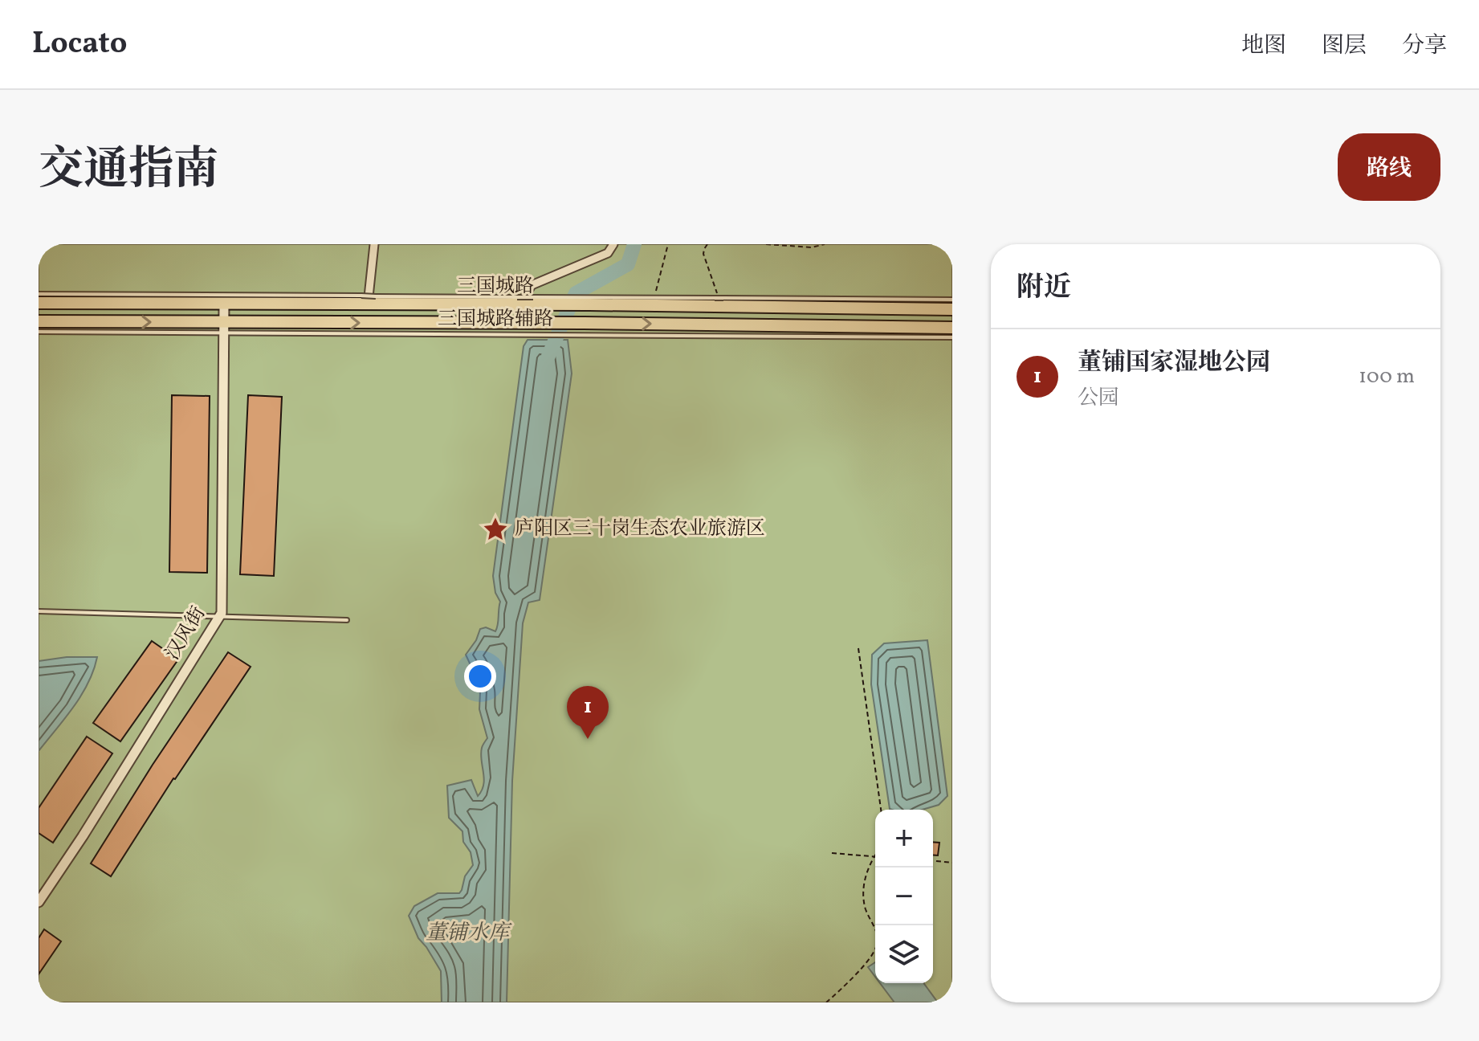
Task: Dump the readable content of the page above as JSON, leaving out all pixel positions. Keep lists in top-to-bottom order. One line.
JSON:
{"streets":{"main road":["三国城路"],"street":["汉风街"],"lane":["三国城路辅路"]},"crossings":[["三国城路","三国城路辅路"],["三国城路","汉风街"]],"water":["董铺水库"],"places":{"place":["庐阳区三十岗生态农业旅游区"]},"page":{"header":"Locato","nav":["地图","图层","分享"],"title":"交通指南","buttons":"路线","heading":"附近","list":[{"mark":"1","name":"董铺国家湿地公园","note":"公园","value":"100 m"}],"pins":"1","map_buttons":["+","−"]}}
